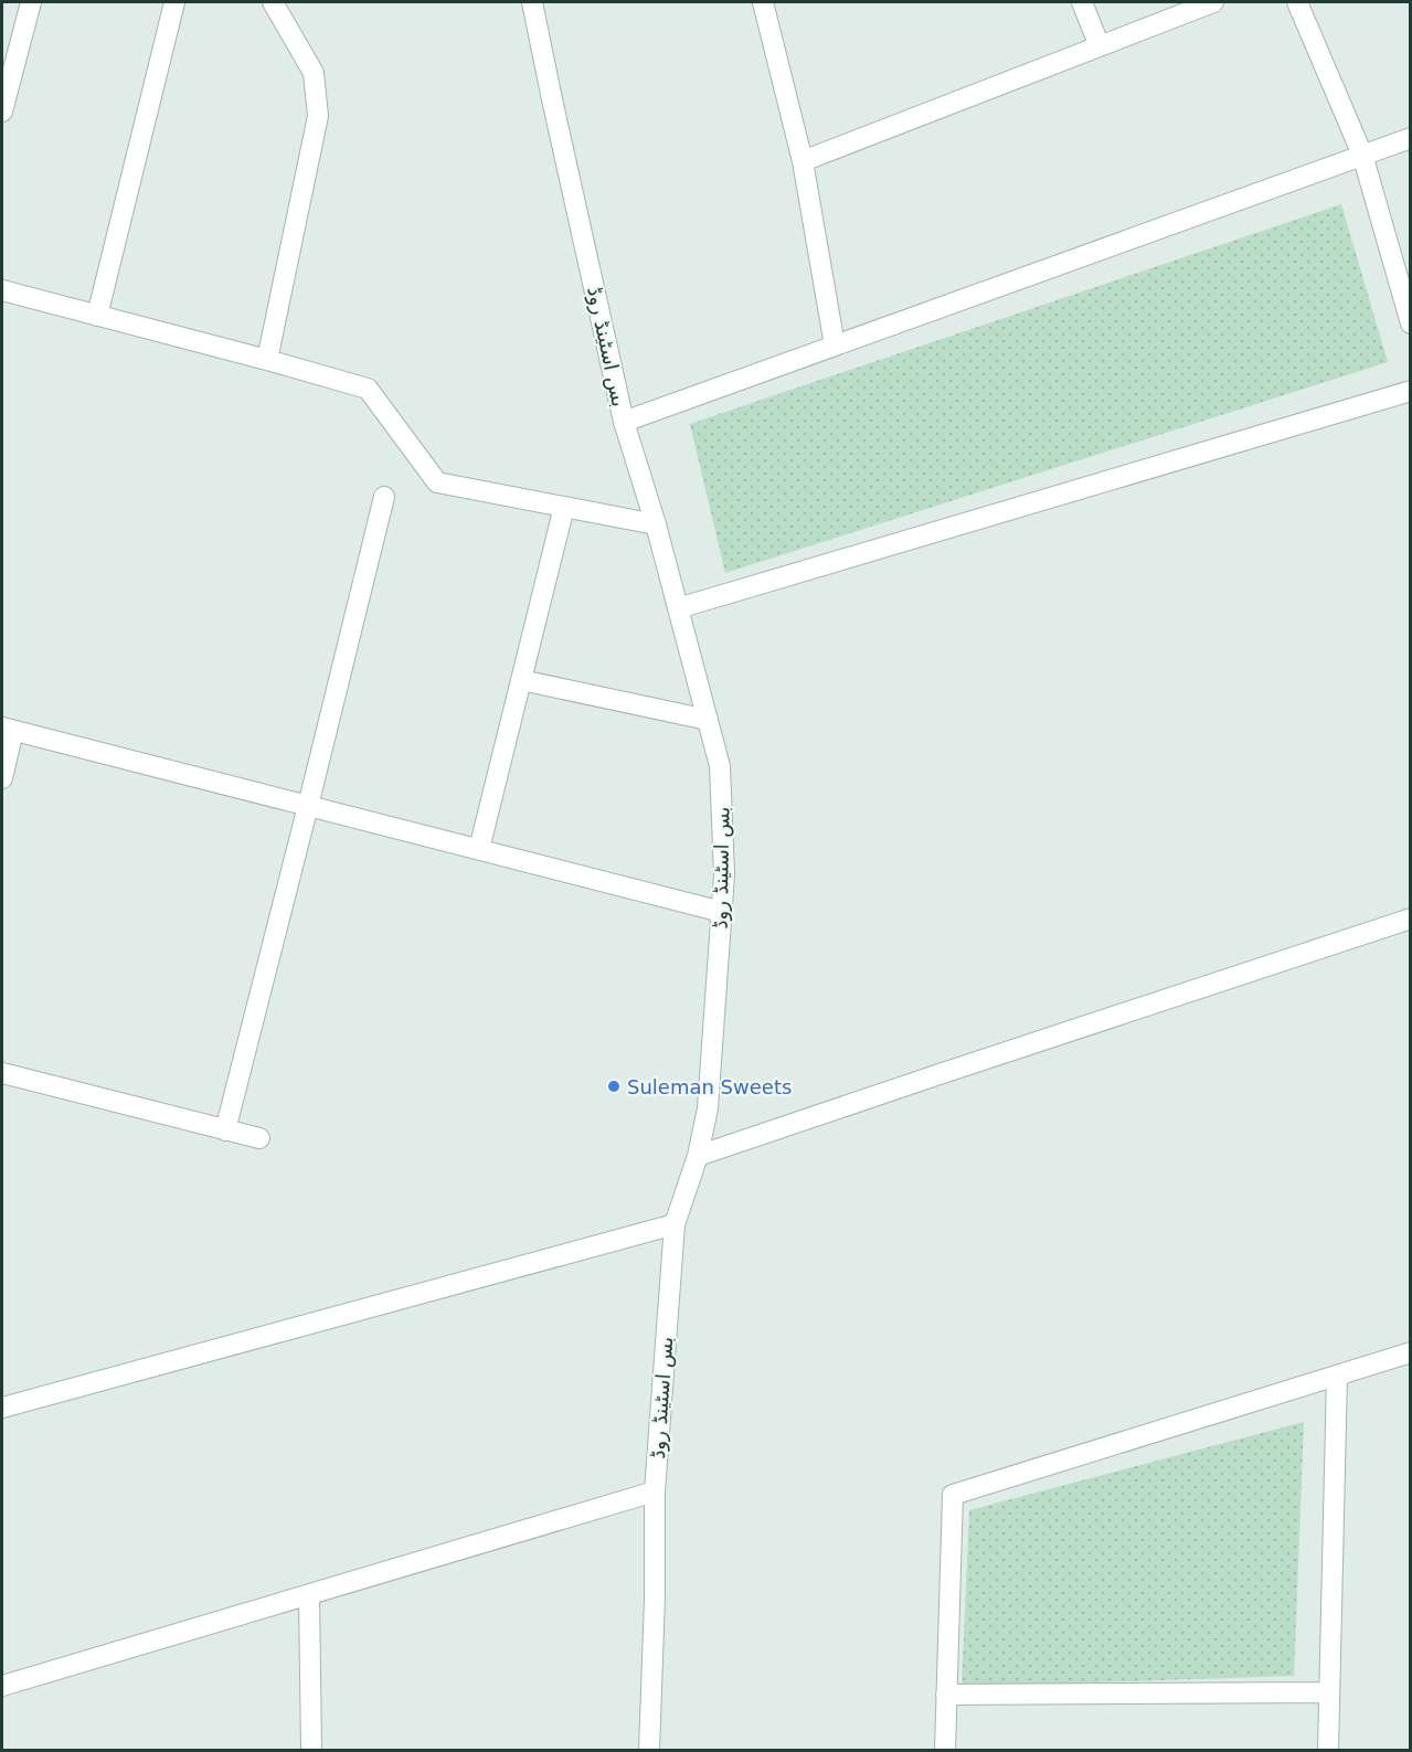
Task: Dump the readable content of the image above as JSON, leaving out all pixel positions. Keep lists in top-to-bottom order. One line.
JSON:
{"streets":{"street":["بس اسٹینڈ روڈ"]},"places":["Suleman Sweets"]}
